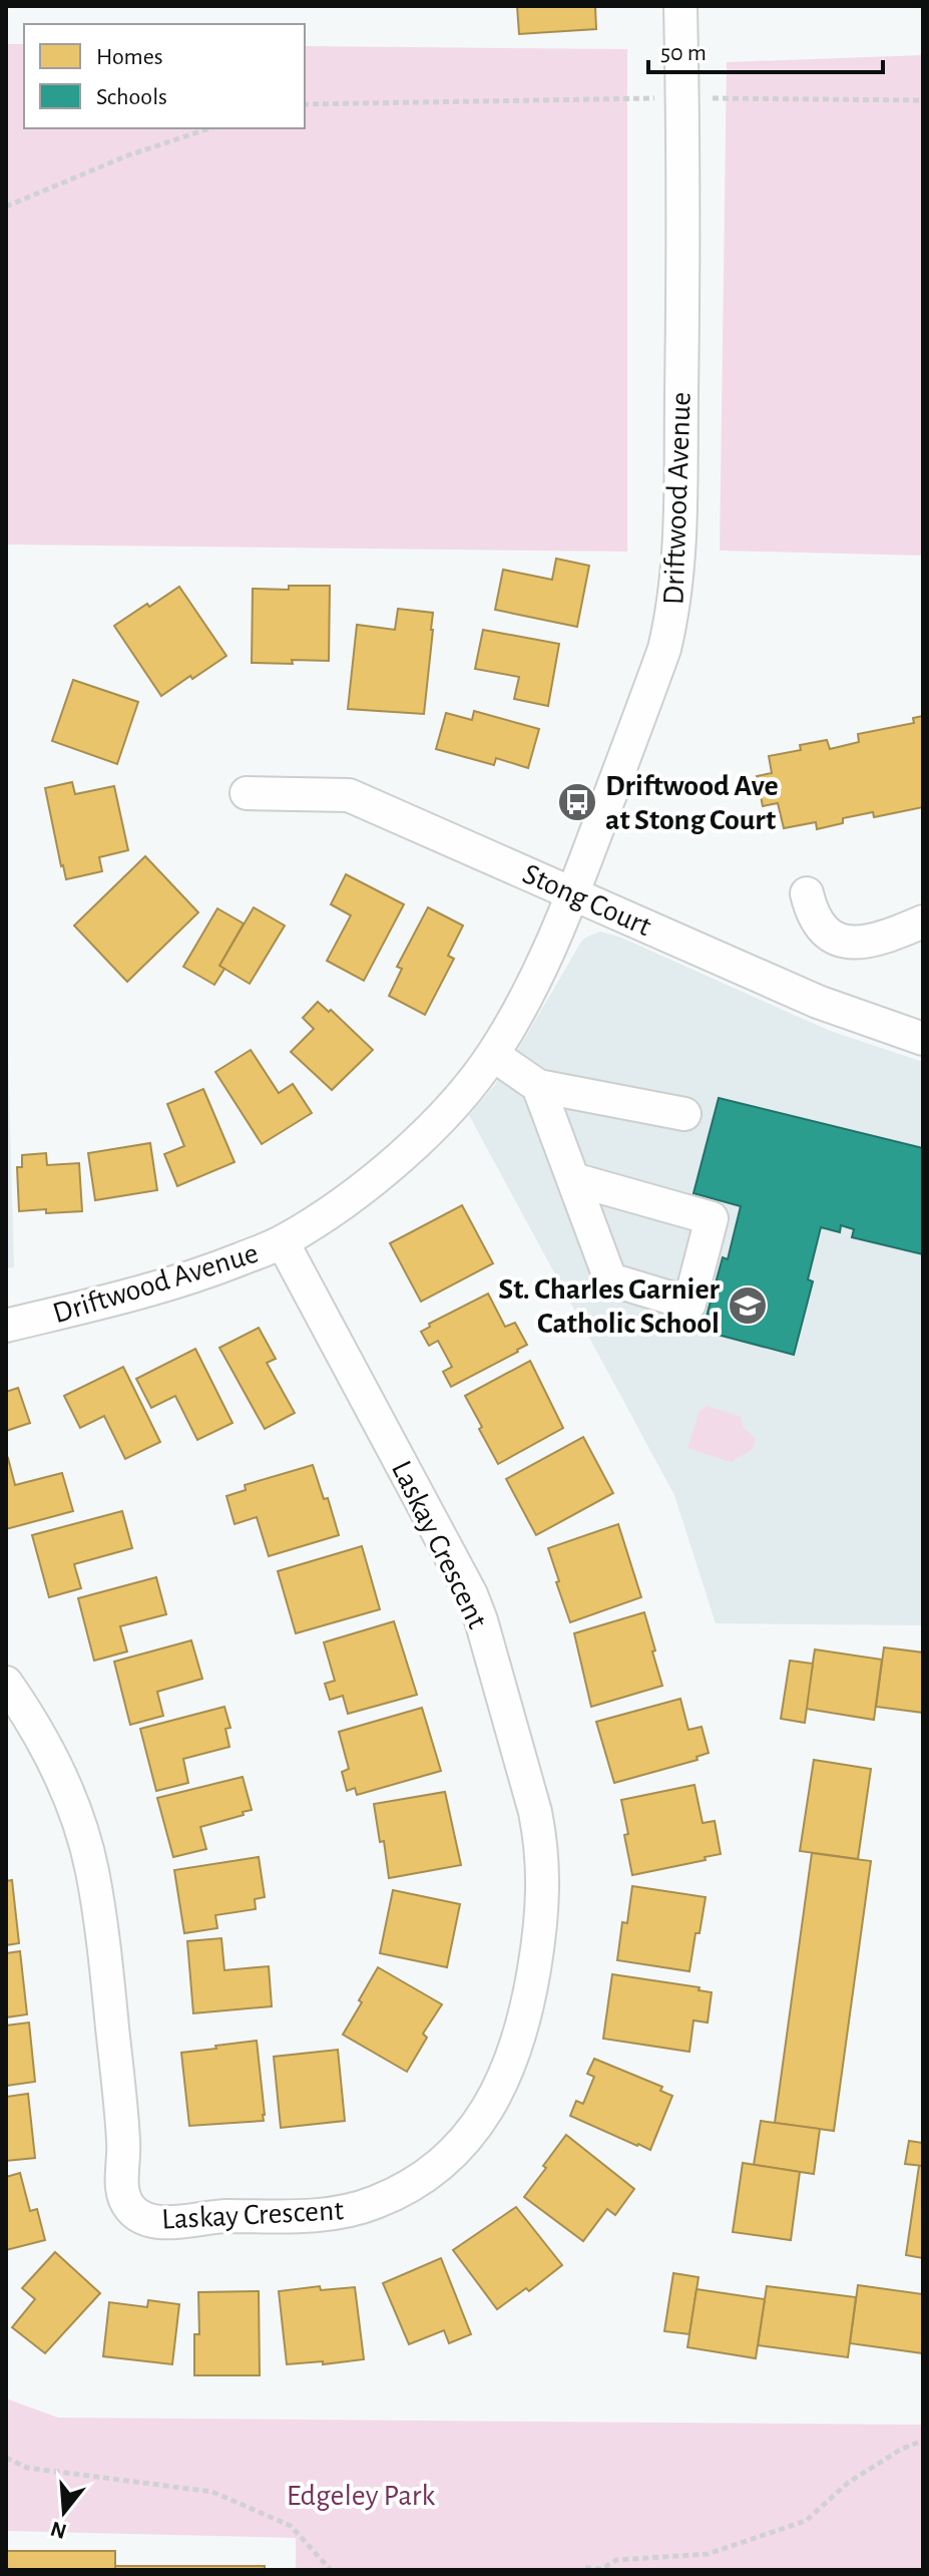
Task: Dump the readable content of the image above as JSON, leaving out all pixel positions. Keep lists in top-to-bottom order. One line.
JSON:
{"streets":{"street":["Driftwood Avenue","Stong Court","Laskay Crescent"]},"crossings":[["Driftwood Avenue","Stong Court"],["Driftwood Avenue","Laskay Crescent"]],"parks":["Edgeley Park"],"places":{"bus stop":["Driftwood Ave at Stong Court"],"school or university":["St. Charles Garnier Catholic School"]},"legend":["Homes","Schools"],"scale_bar":"50 m","north":"bottom"}
